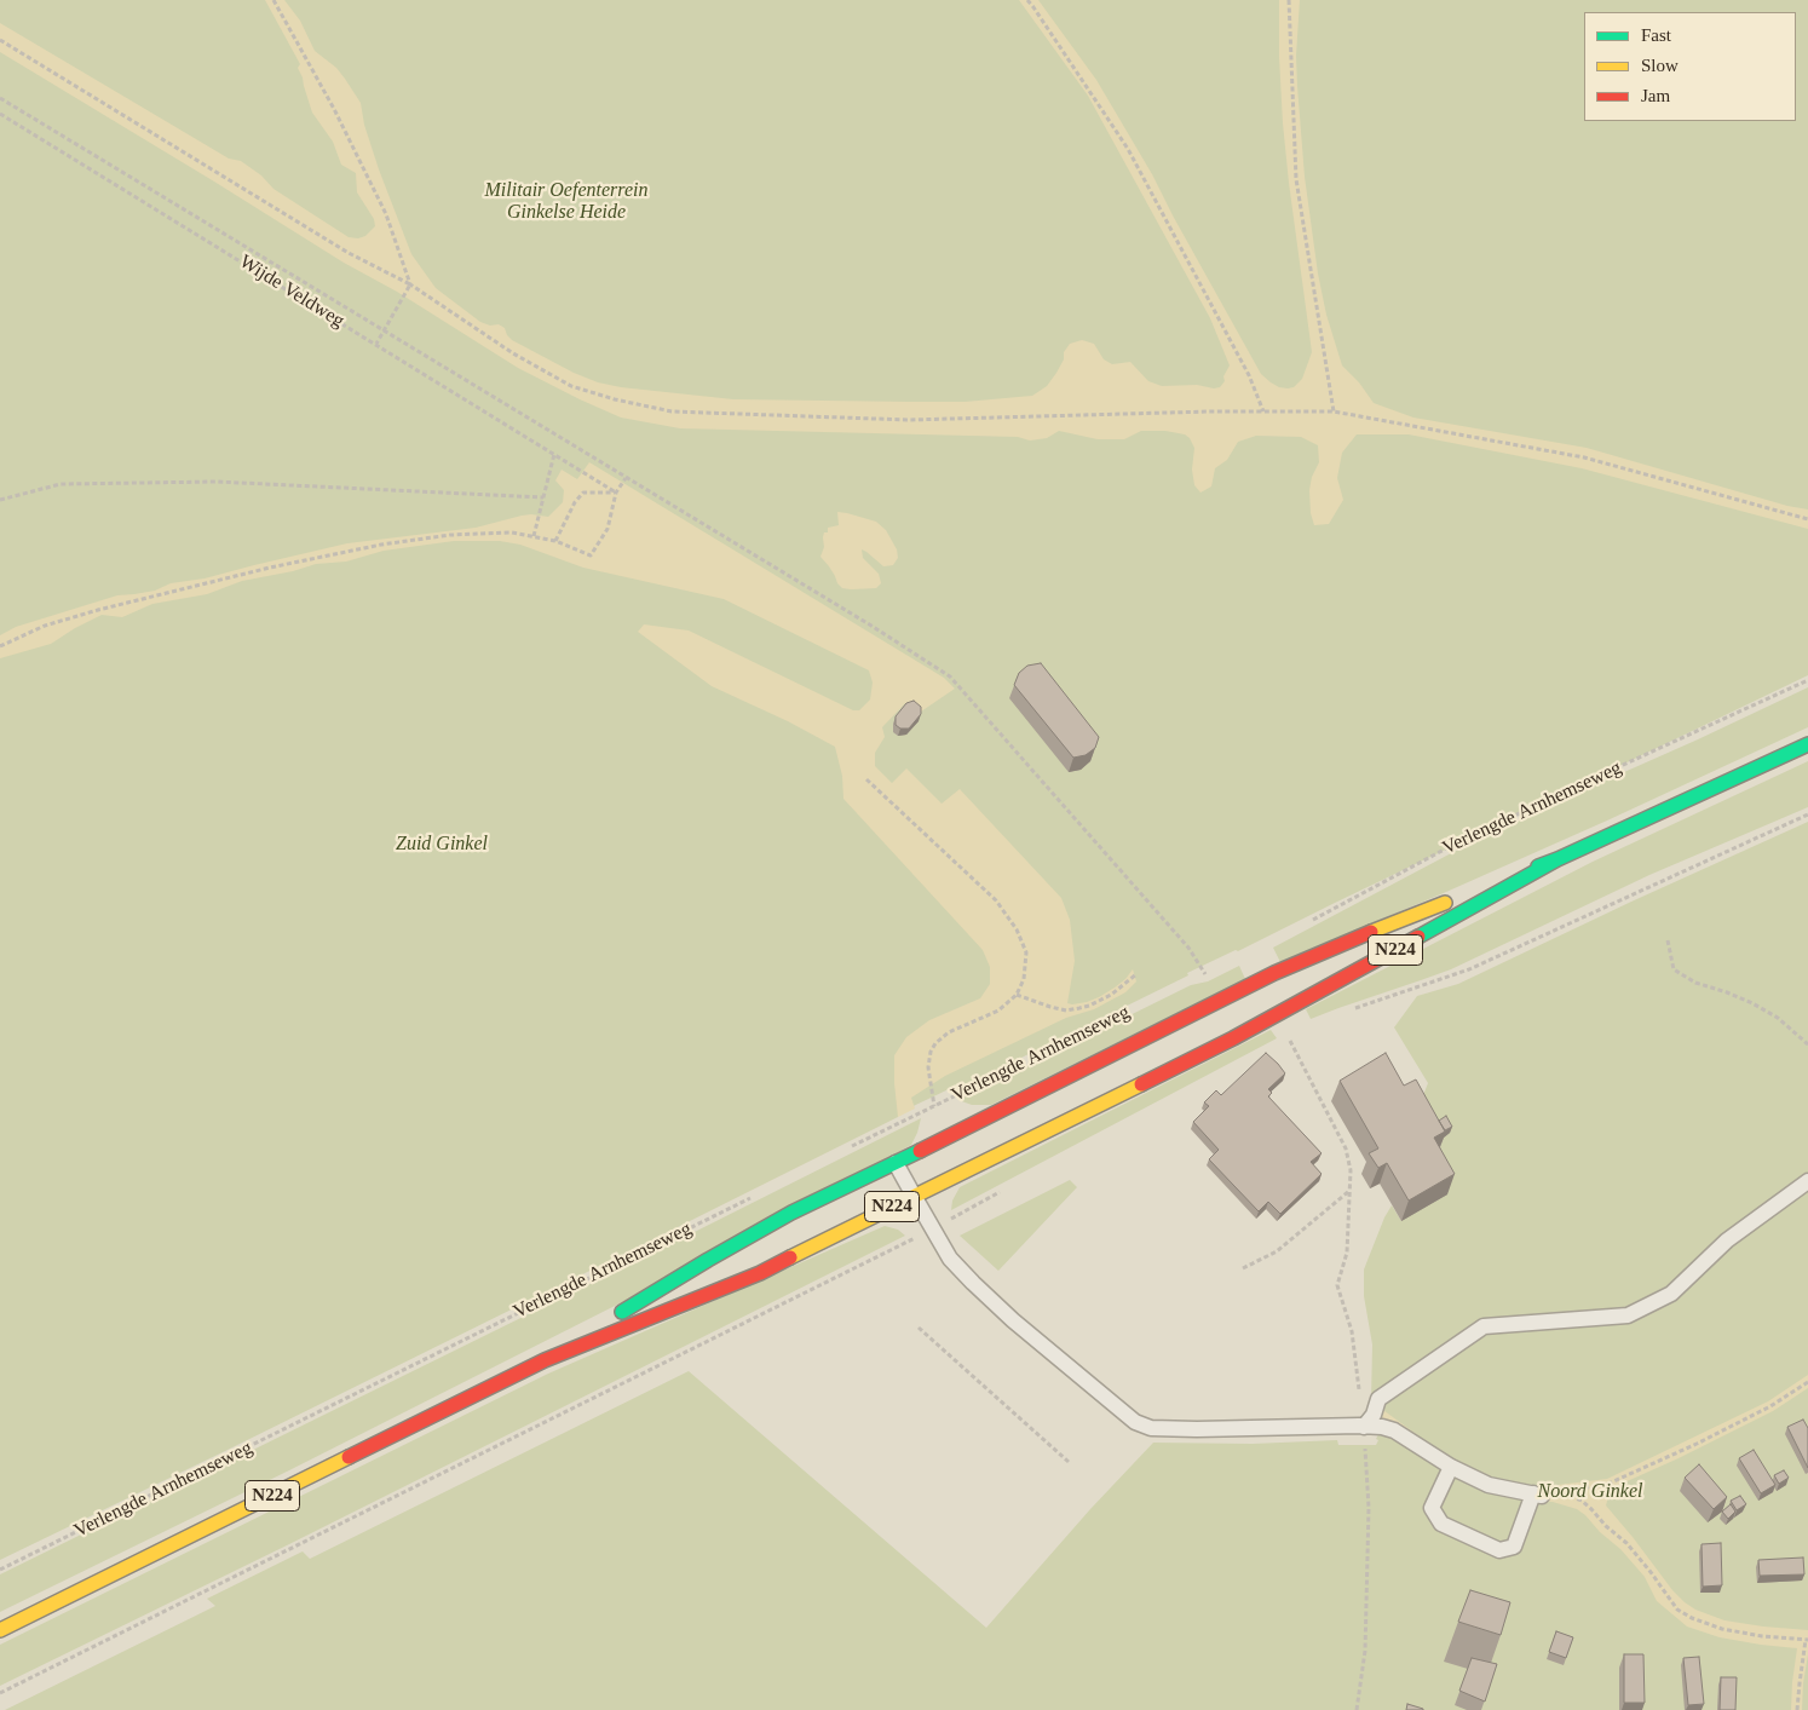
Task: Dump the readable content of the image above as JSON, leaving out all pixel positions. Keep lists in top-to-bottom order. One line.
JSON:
{"streets":{"main road":["Verlengde Arnhemseweg","N224"],"path":["Wijde Veldweg"]},"parks":["Militair Oefenterrein Ginkelse Heide","Zuid Ginkel","Noord Ginkel"],"legend":["Fast","Slow","Jam"]}
